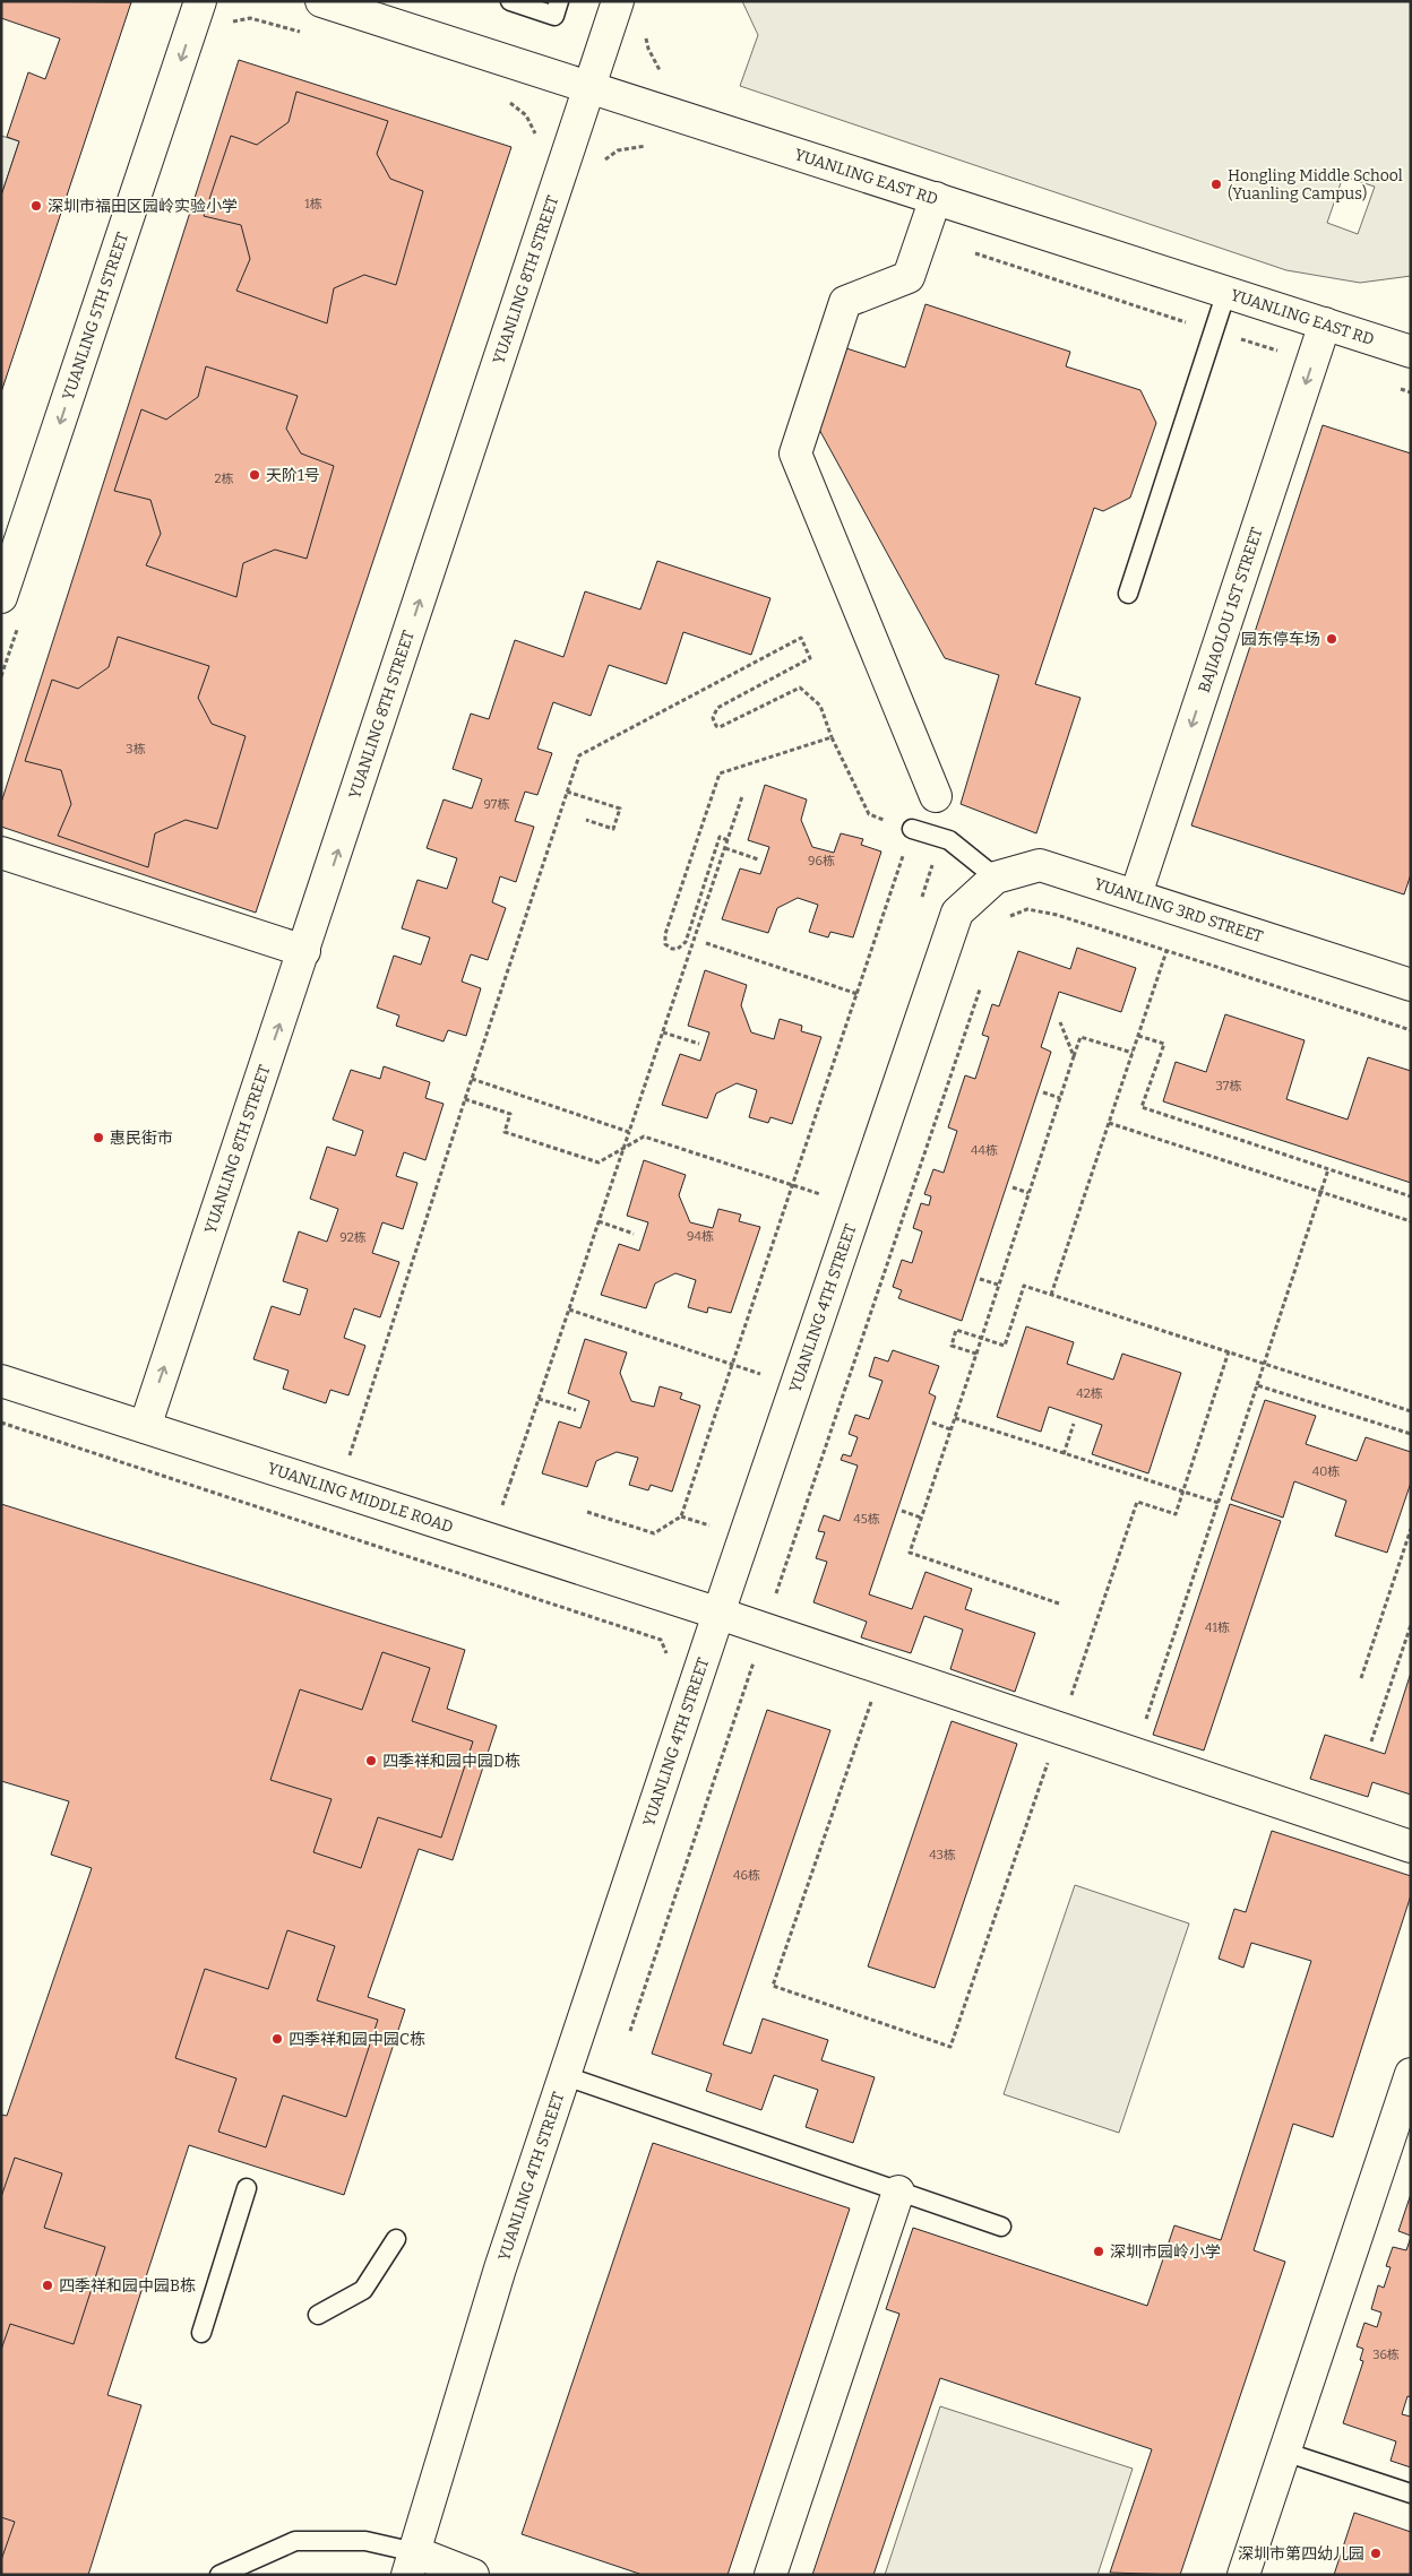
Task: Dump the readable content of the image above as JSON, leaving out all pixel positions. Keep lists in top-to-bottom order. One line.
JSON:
{"streets":{"street":["YUANLING EAST RD","YUANLING 8TH STREET","YUANLING 5TH STREET","BAJIAOLOU 1ST STREET","YUANLING 3RD STREET","YUANLING 4TH STREET","YUANLING MIDDLE ROAD"]},"crossings":[["YUANLING EAST RD","YUANLING 8TH STREET"],["YUANLING EAST RD","BAJIAOLOU 1ST STREET"],["YUANLING 8TH STREET","YUANLING MIDDLE ROAD"],["BAJIAOLOU 1ST STREET","YUANLING 3RD STREET"],["YUANLING 3RD STREET","YUANLING 4TH STREET"],["YUANLING 4TH STREET","YUANLING MIDDLE ROAD"]],"one_way":["YUANLING 8TH STREET","YUANLING 5TH STREET","BAJIAOLOU 1ST STREET"],"places":["Hongling Middle School (Yuanling Campus)","深圳市福田区园岭实验小学","天阶1号","园东停车场","惠民街市","四季祥和园中园D栋","四季祥和园中园C栋","深圳市园岭小学","四季祥和园中园B栋","深圳市第四幼儿园"],"house_numbers":["1栋","2栋","3栋","97栋","96栋","37栋","44栋","94栋","92栋","42栋","40栋","45栋","41栋","43栋","46栋","36栋"]}
